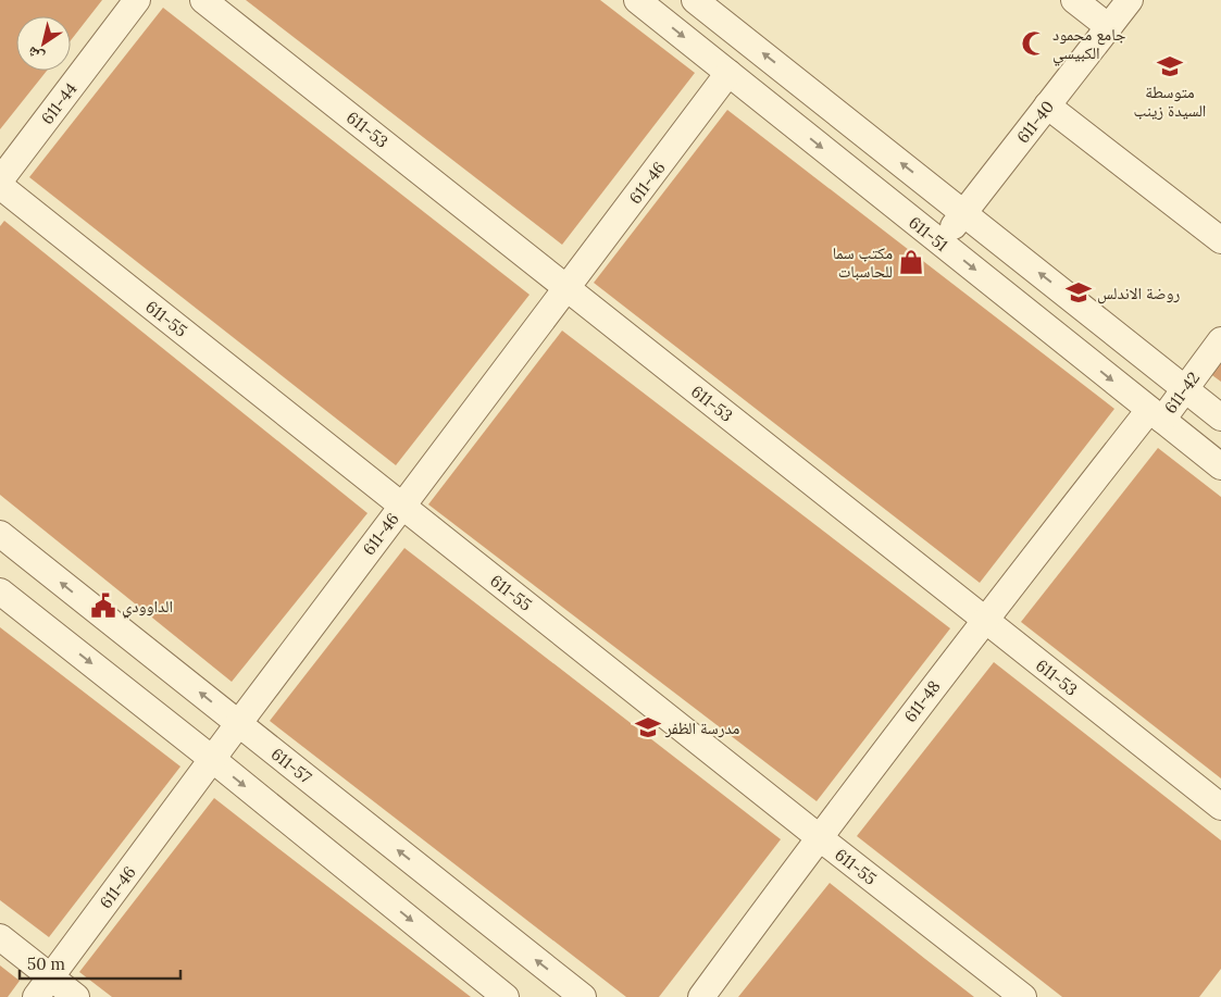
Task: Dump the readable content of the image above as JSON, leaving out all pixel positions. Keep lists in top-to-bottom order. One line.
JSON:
{"streets":{"street":["611-44","611-40","611-53","611-46","611-51","611-55","611-42","611-48","611-57"]},"crossings":[["611-40","611-51"],["611-53","611-46"],["611-53","611-48"],["611-46","611-51"],["611-46","611-55"],["611-46","611-57"],["611-51","611-42"],["611-51","611-48"],["611-55","611-48"],["611-42","611-48"]],"places":{"mosque":["جامع محمود الكبيسي"],"school or university":["متوسطة السيدة زينب","روضة الاندلس","مدرسة الظفر"],"shop":["مكتب سما للحاسبات"],"public building":["الداوودي"]},"scale_bar":"50 m","north":"bottom left"}
